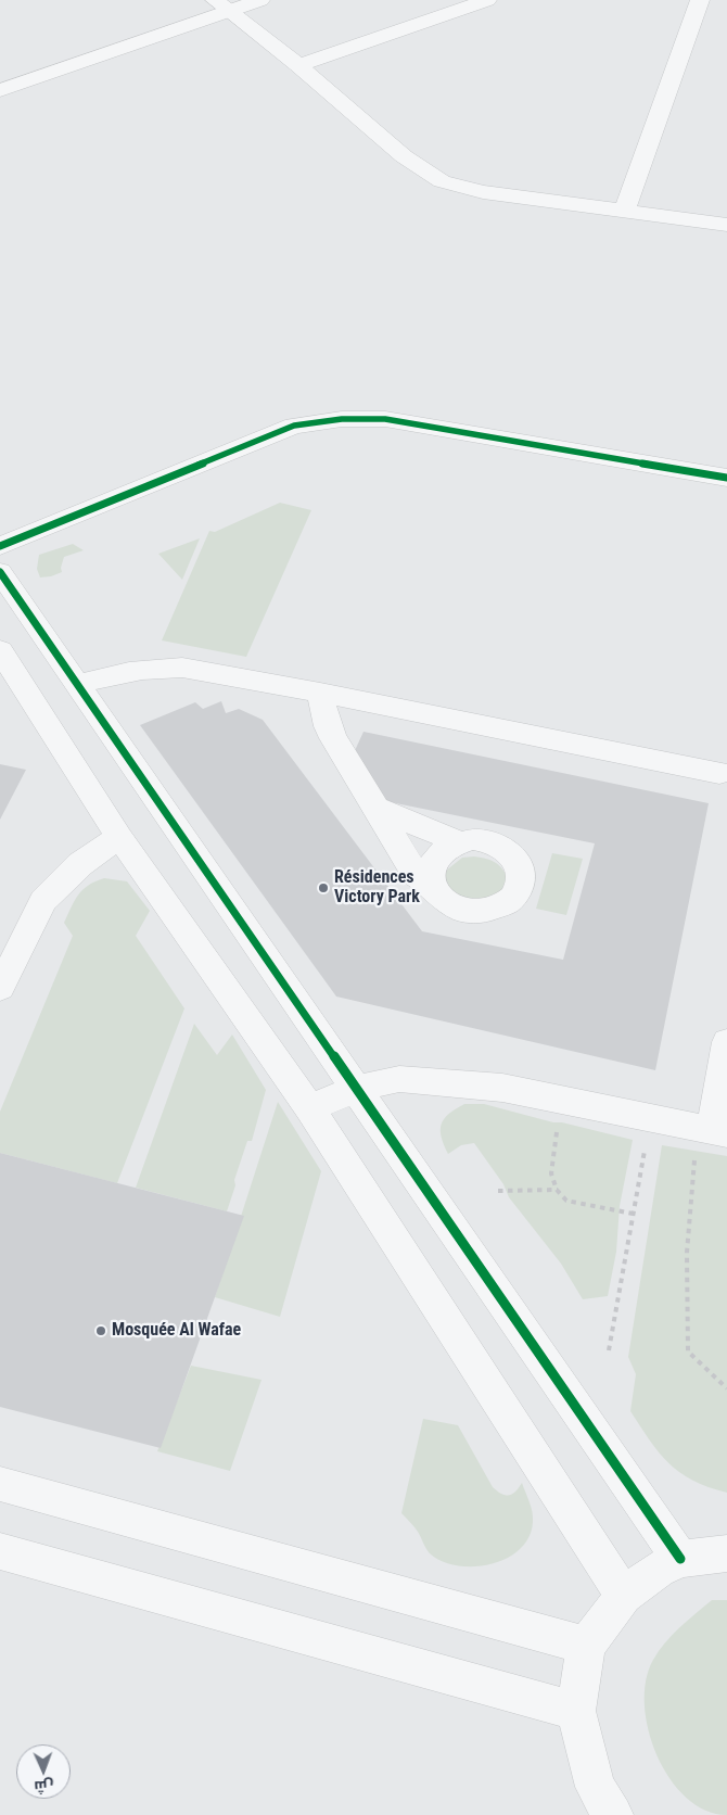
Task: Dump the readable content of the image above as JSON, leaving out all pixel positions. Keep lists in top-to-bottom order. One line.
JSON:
{"places":["Résidences Victory Park","Mosquée Al Wafae"],"north":"bottom"}
